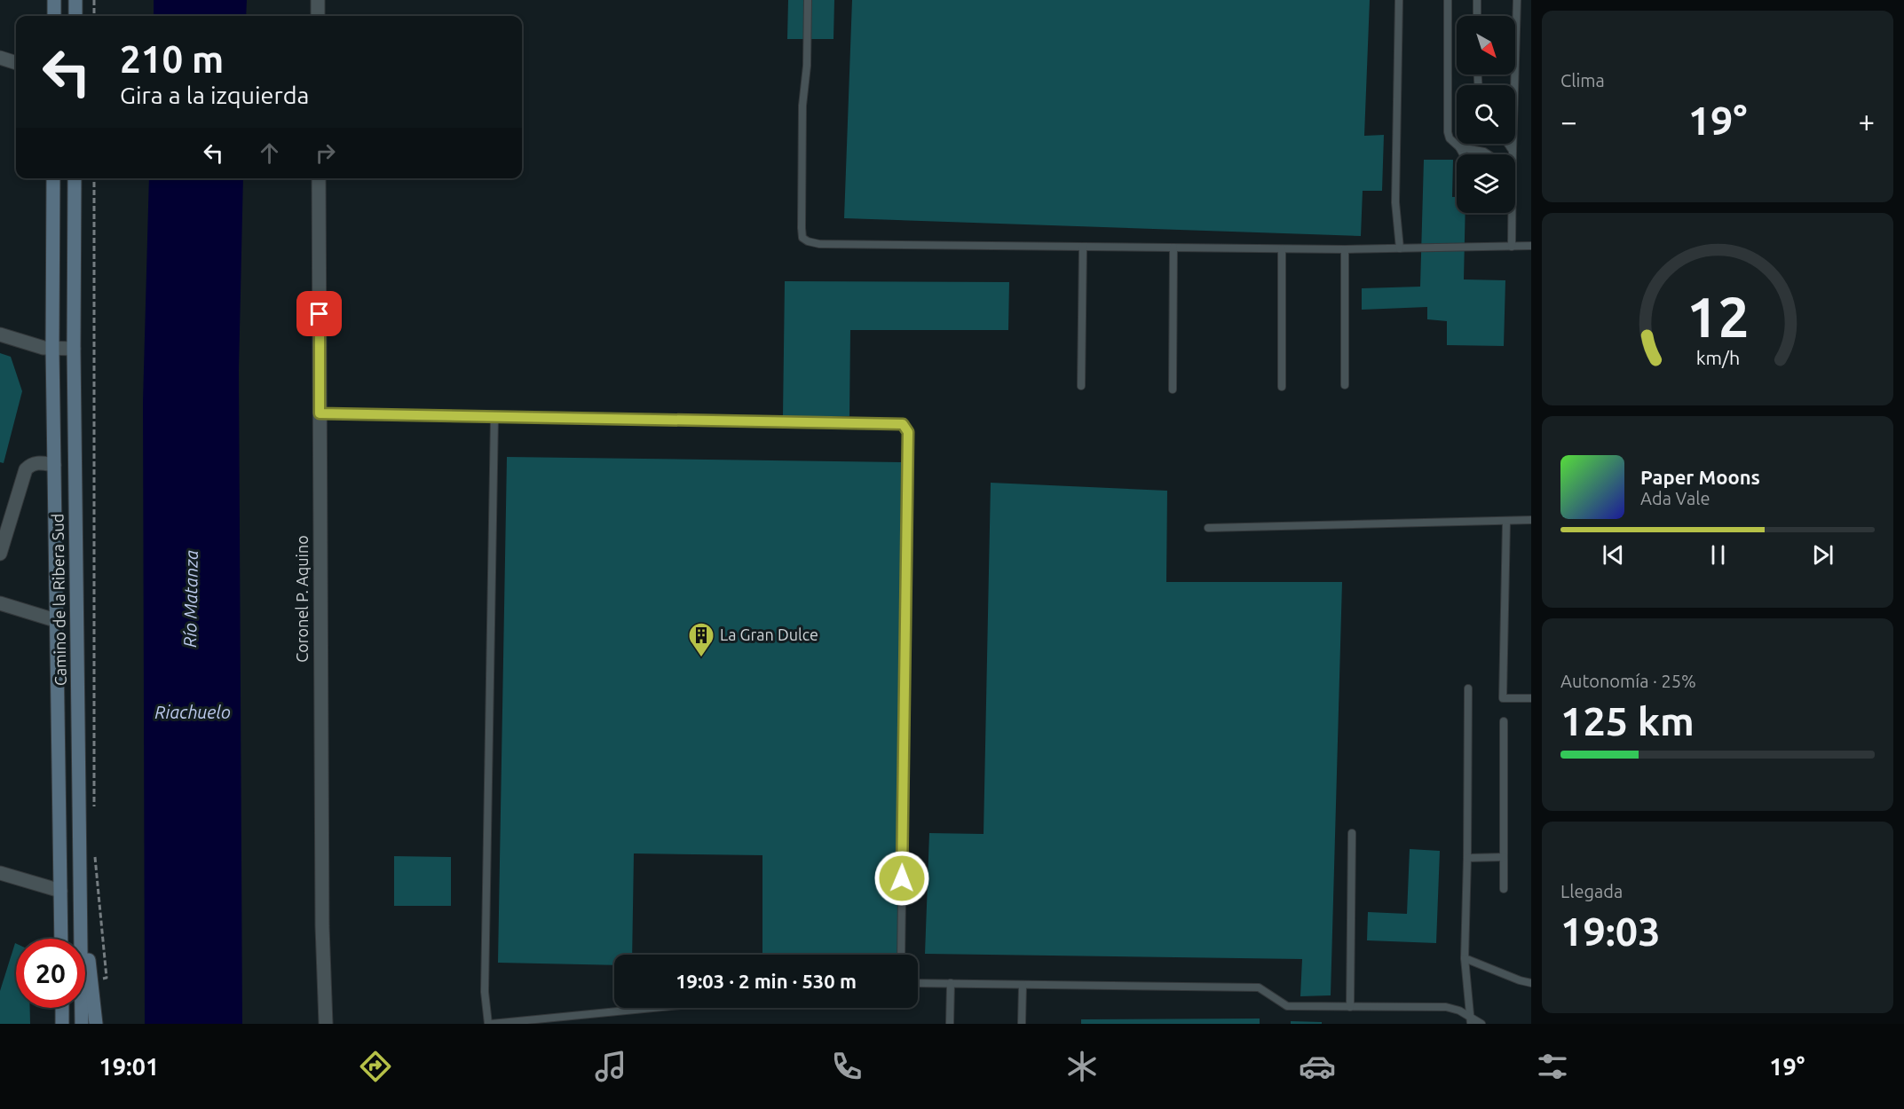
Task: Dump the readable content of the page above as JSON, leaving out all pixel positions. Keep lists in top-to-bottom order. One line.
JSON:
{"streets":{"main road":["Camino de la Ribera Sud"],"street":["Coronel P. Aquino"]},"water":["Río Matanza","Riachuelo"],"places":{"building":["La Gran Dulce"]},"north":"bottom right","page":{"tile":["Clima",["Autonomía · 25%","125 km"],["Llegada","19:03"]],"turn":["210 m","Gira a la izquierda"],"heat":["−","19°","+"],"song":["Paper Moons","Ada Vale"],"limit":"20","trip":"19:03 · 2 min · 530 m","tabs":["19:01","19°"],"gauge":["12","km/h"]}}
